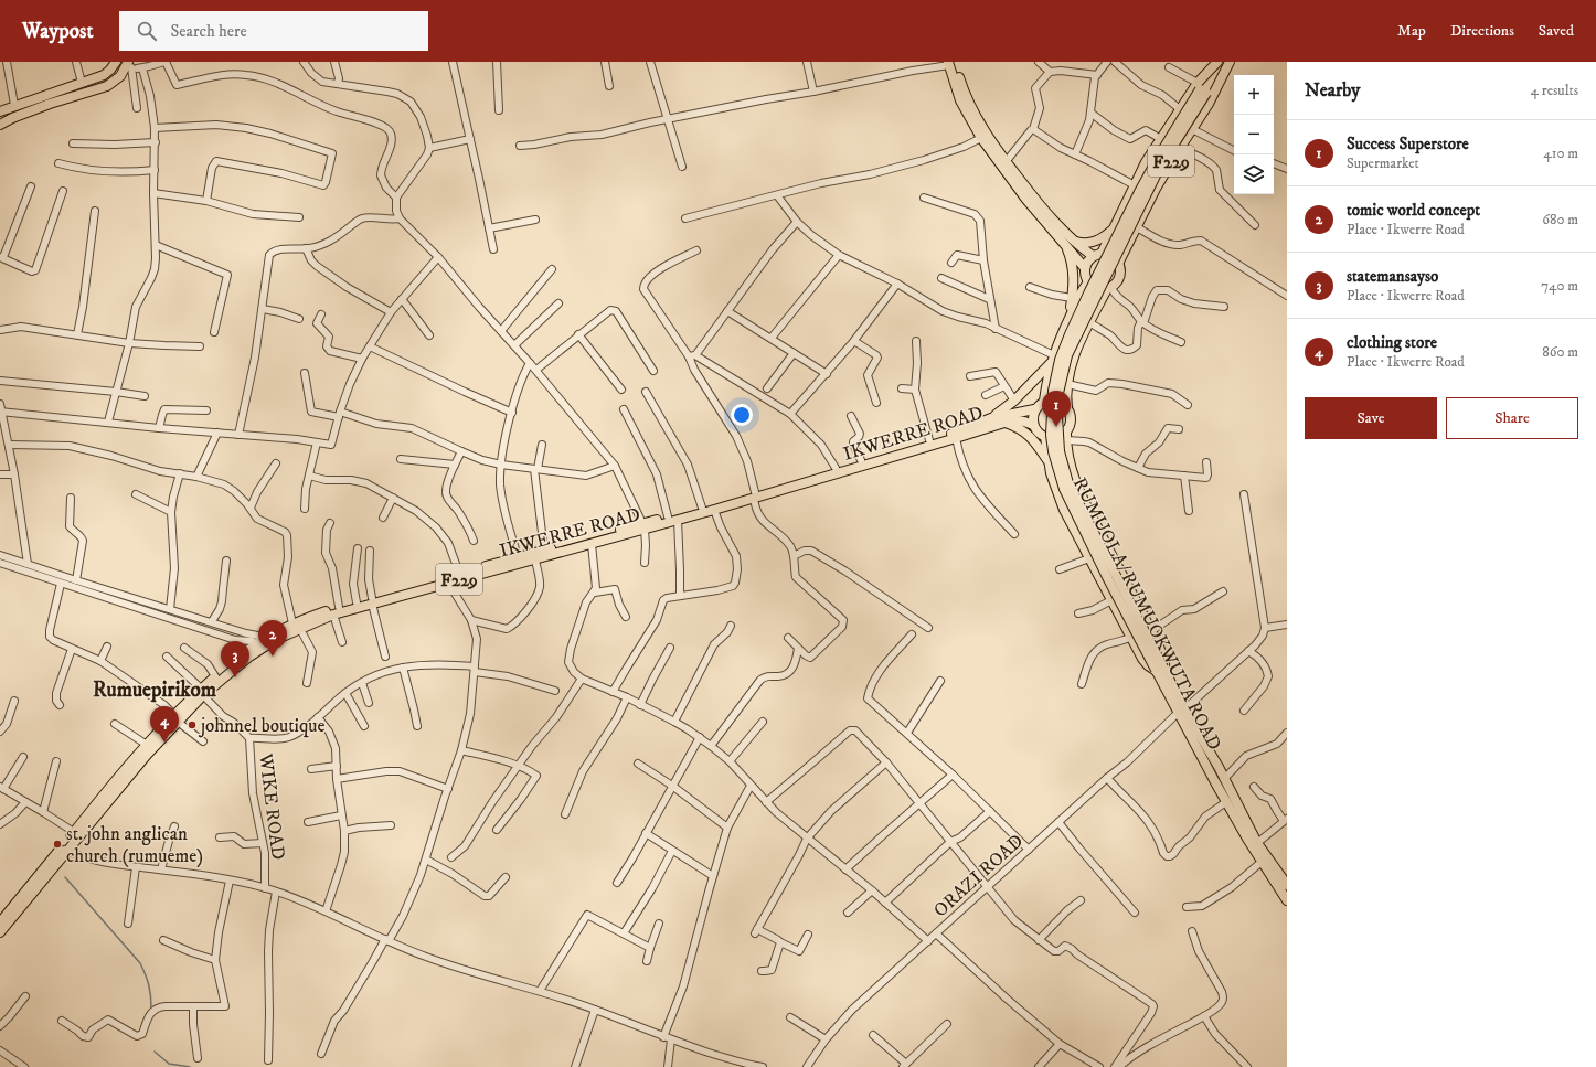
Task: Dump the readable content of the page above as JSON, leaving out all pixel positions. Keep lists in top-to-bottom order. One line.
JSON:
{"streets":{"main road":["F229","IKWERRE ROAD","RUMUOLA/ RUMUOKWUTA ROAD"],"street":["WIKE ROAD","ORAZI ROAD"]},"crossings":[["F229","IKWERRE ROAD"],["F229","RUMUOLA/ RUMUOKWUTA ROAD"],["IKWERRE ROAD","WIKE ROAD"],["RUMUOLA/ RUMUOKWUTA ROAD","ORAZI ROAD"]],"districts":["Rumuepirikom"],"places":["johnnel boutique","st. john anglican church (rumueme)"],"page":{"header":"Waypost","search":"Search here","nav":["Map","Directions","Saved"],"heading":["Nearby","4 results"],"map_buttons":["+","−"],"list":[{"mark":"1","name":"Success Superstore","note":"Supermarket","value":"410 m"},{"mark":"2","name":"tomic world concept","note":"Place · Ikwerre Road","value":"680 m"},{"mark":"3","name":"statemansayso","note":"Place · Ikwerre Road","value":"740 m"},{"mark":"4","name":"clothing store","note":"Place · Ikwerre Road","value":"860 m"}],"buttons":["Save","Share"],"pins":["1","2","3","4"]}}
